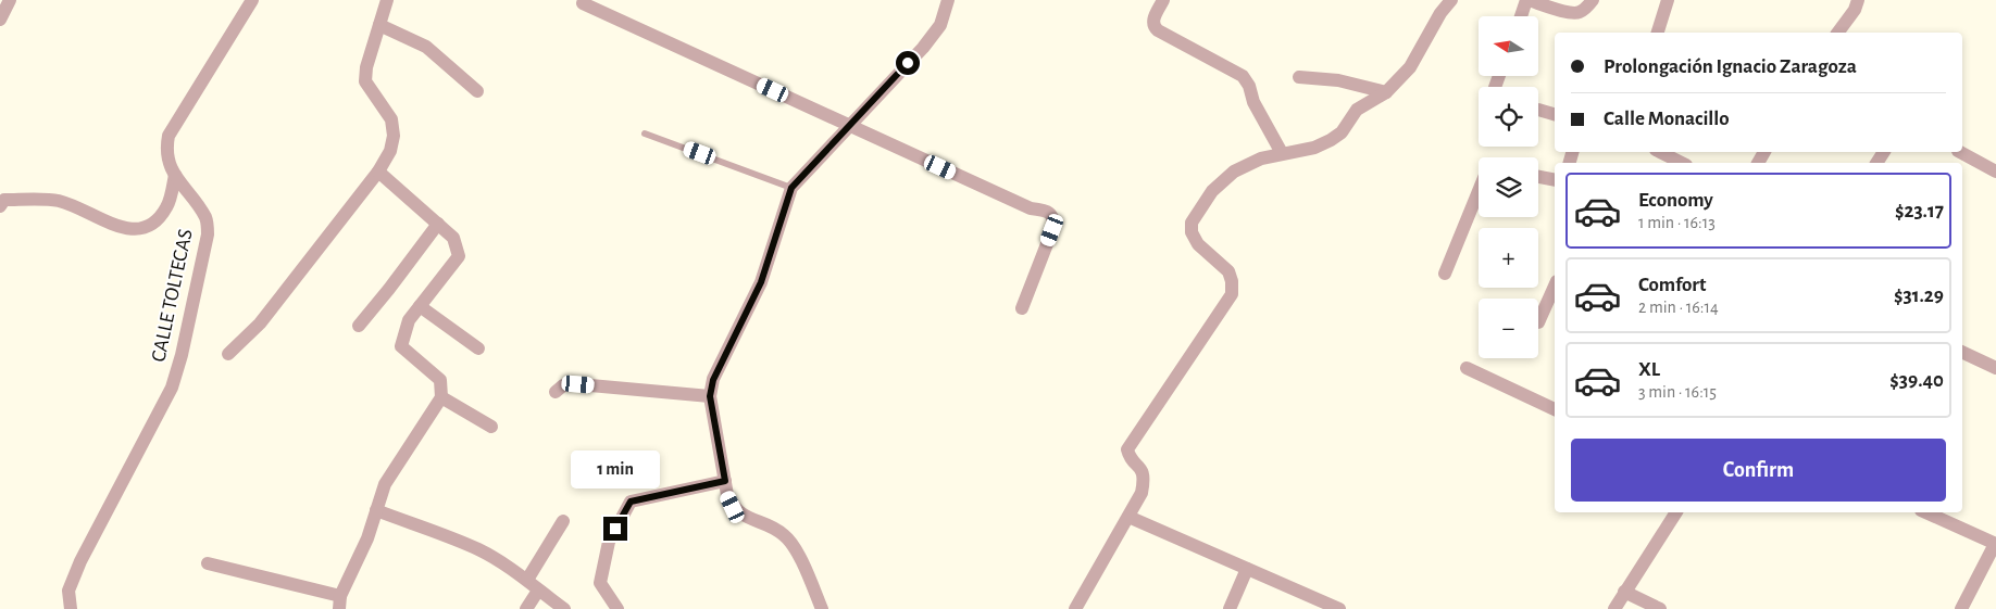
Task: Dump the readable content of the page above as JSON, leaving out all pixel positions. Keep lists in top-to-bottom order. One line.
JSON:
{"streets":{"street":["CALLE TOLTECAS"]},"north":"left","page":{"map_buttons":["+","−"],"banner":["Prolongación Ignacio Zaragoza","Calle Monacillo"],"list":[{"name":"Economy","note":"1 min · 16:13","value":"$23.17"},{"name":"Comfort","note":"2 min · 16:14","value":"$31.29"},{"name":"XL","note":"3 min · 16:15","value":"$39.40"}],"buttons":"Confirm","bubble":"1 min"}}
